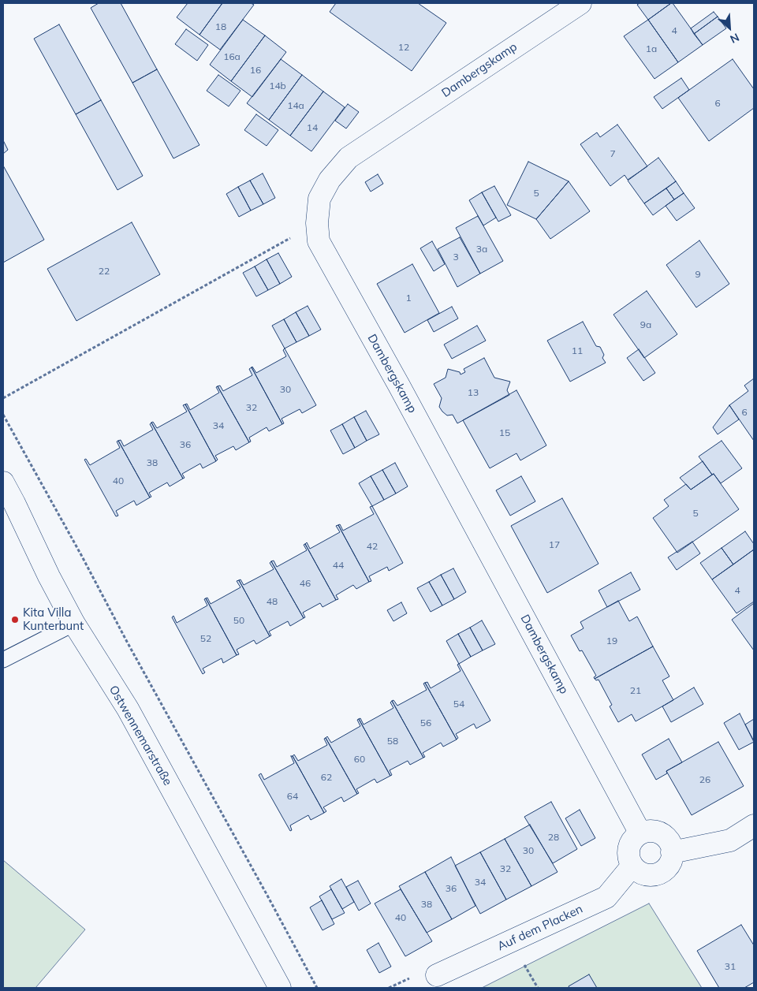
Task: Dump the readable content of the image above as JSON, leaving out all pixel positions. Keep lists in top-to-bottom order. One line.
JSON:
{"streets":{"street":["Dambergskamp","Ostwennemarstraße","Auf dem Placken"]},"crossings":[["Dambergskamp","Auf dem Placken"]],"places":["Kita Villa Kunterbunt"],"house_numbers":["18","4","12","1a","16a","16","14b","6","14a","14","7","5","3a","3","22","9","1","9a","11","30","13","32","6","34","15","36","38","40","5","17","42","44","46","4","48","50","52","19","21","54","56","58","60","62","26","64","28","30","32","34","36","38","40","31"],"north":"bottom right"}
